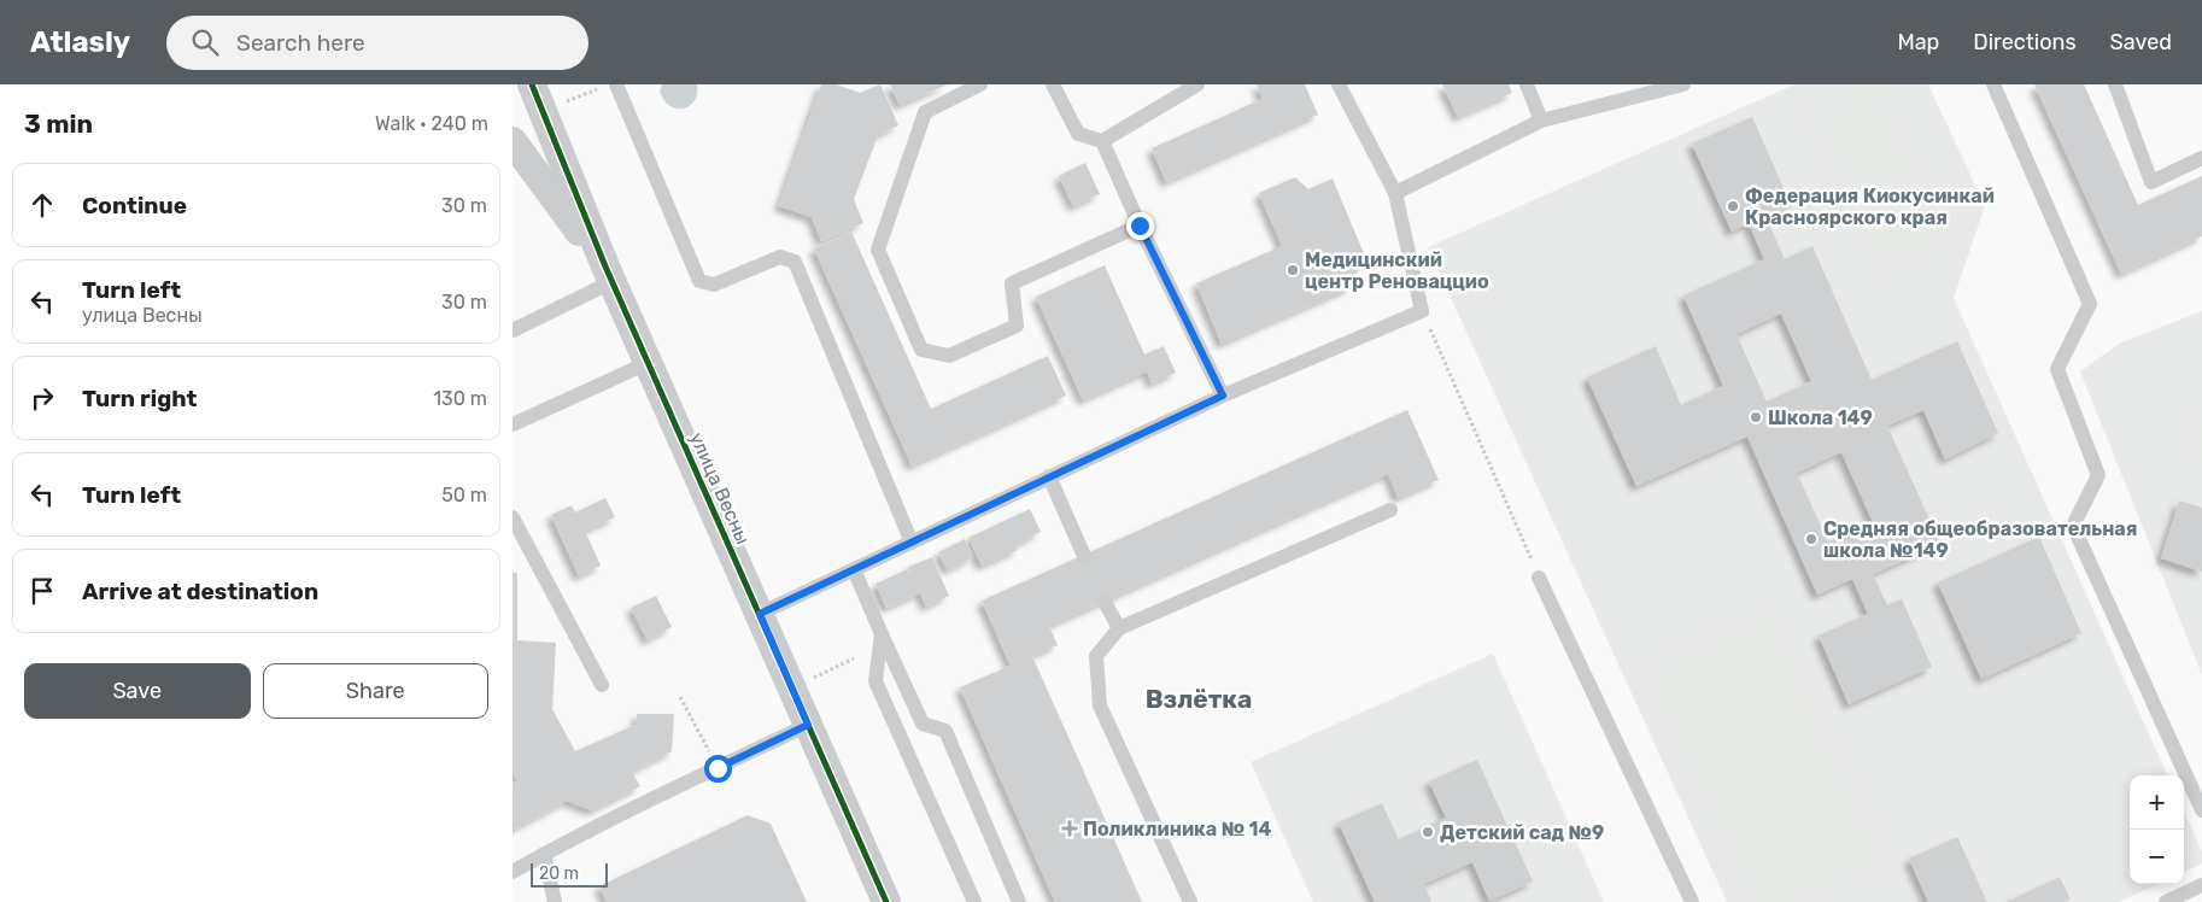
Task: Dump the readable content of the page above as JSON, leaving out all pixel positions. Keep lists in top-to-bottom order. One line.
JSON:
{"streets":{"street":["улица Весны"]},"districts":["Взлётка"],"places":{"other":["Федерация Киокусинкай Красноярского края","Медицинский центр Реноваццио","Школа 149","Средняя общеобразовательная школа №149","Детский сад №9"],"health":["Поликлиника № 14"]},"scale_bar":"20 m","page":{"header":"Atlasly","search":"Search here","nav":["Map","Directions","Saved"],"heading":["3 min","Walk · 240 m"],"list":[["Continue","30 m"],["Turn left","улица Весны","30 m"],["Turn right","130 m"],["Turn left","50 m"],"Arrive at destination"],"buttons":["Save","Share"],"map_buttons":["+","−"],"scale":"20 m"}}
